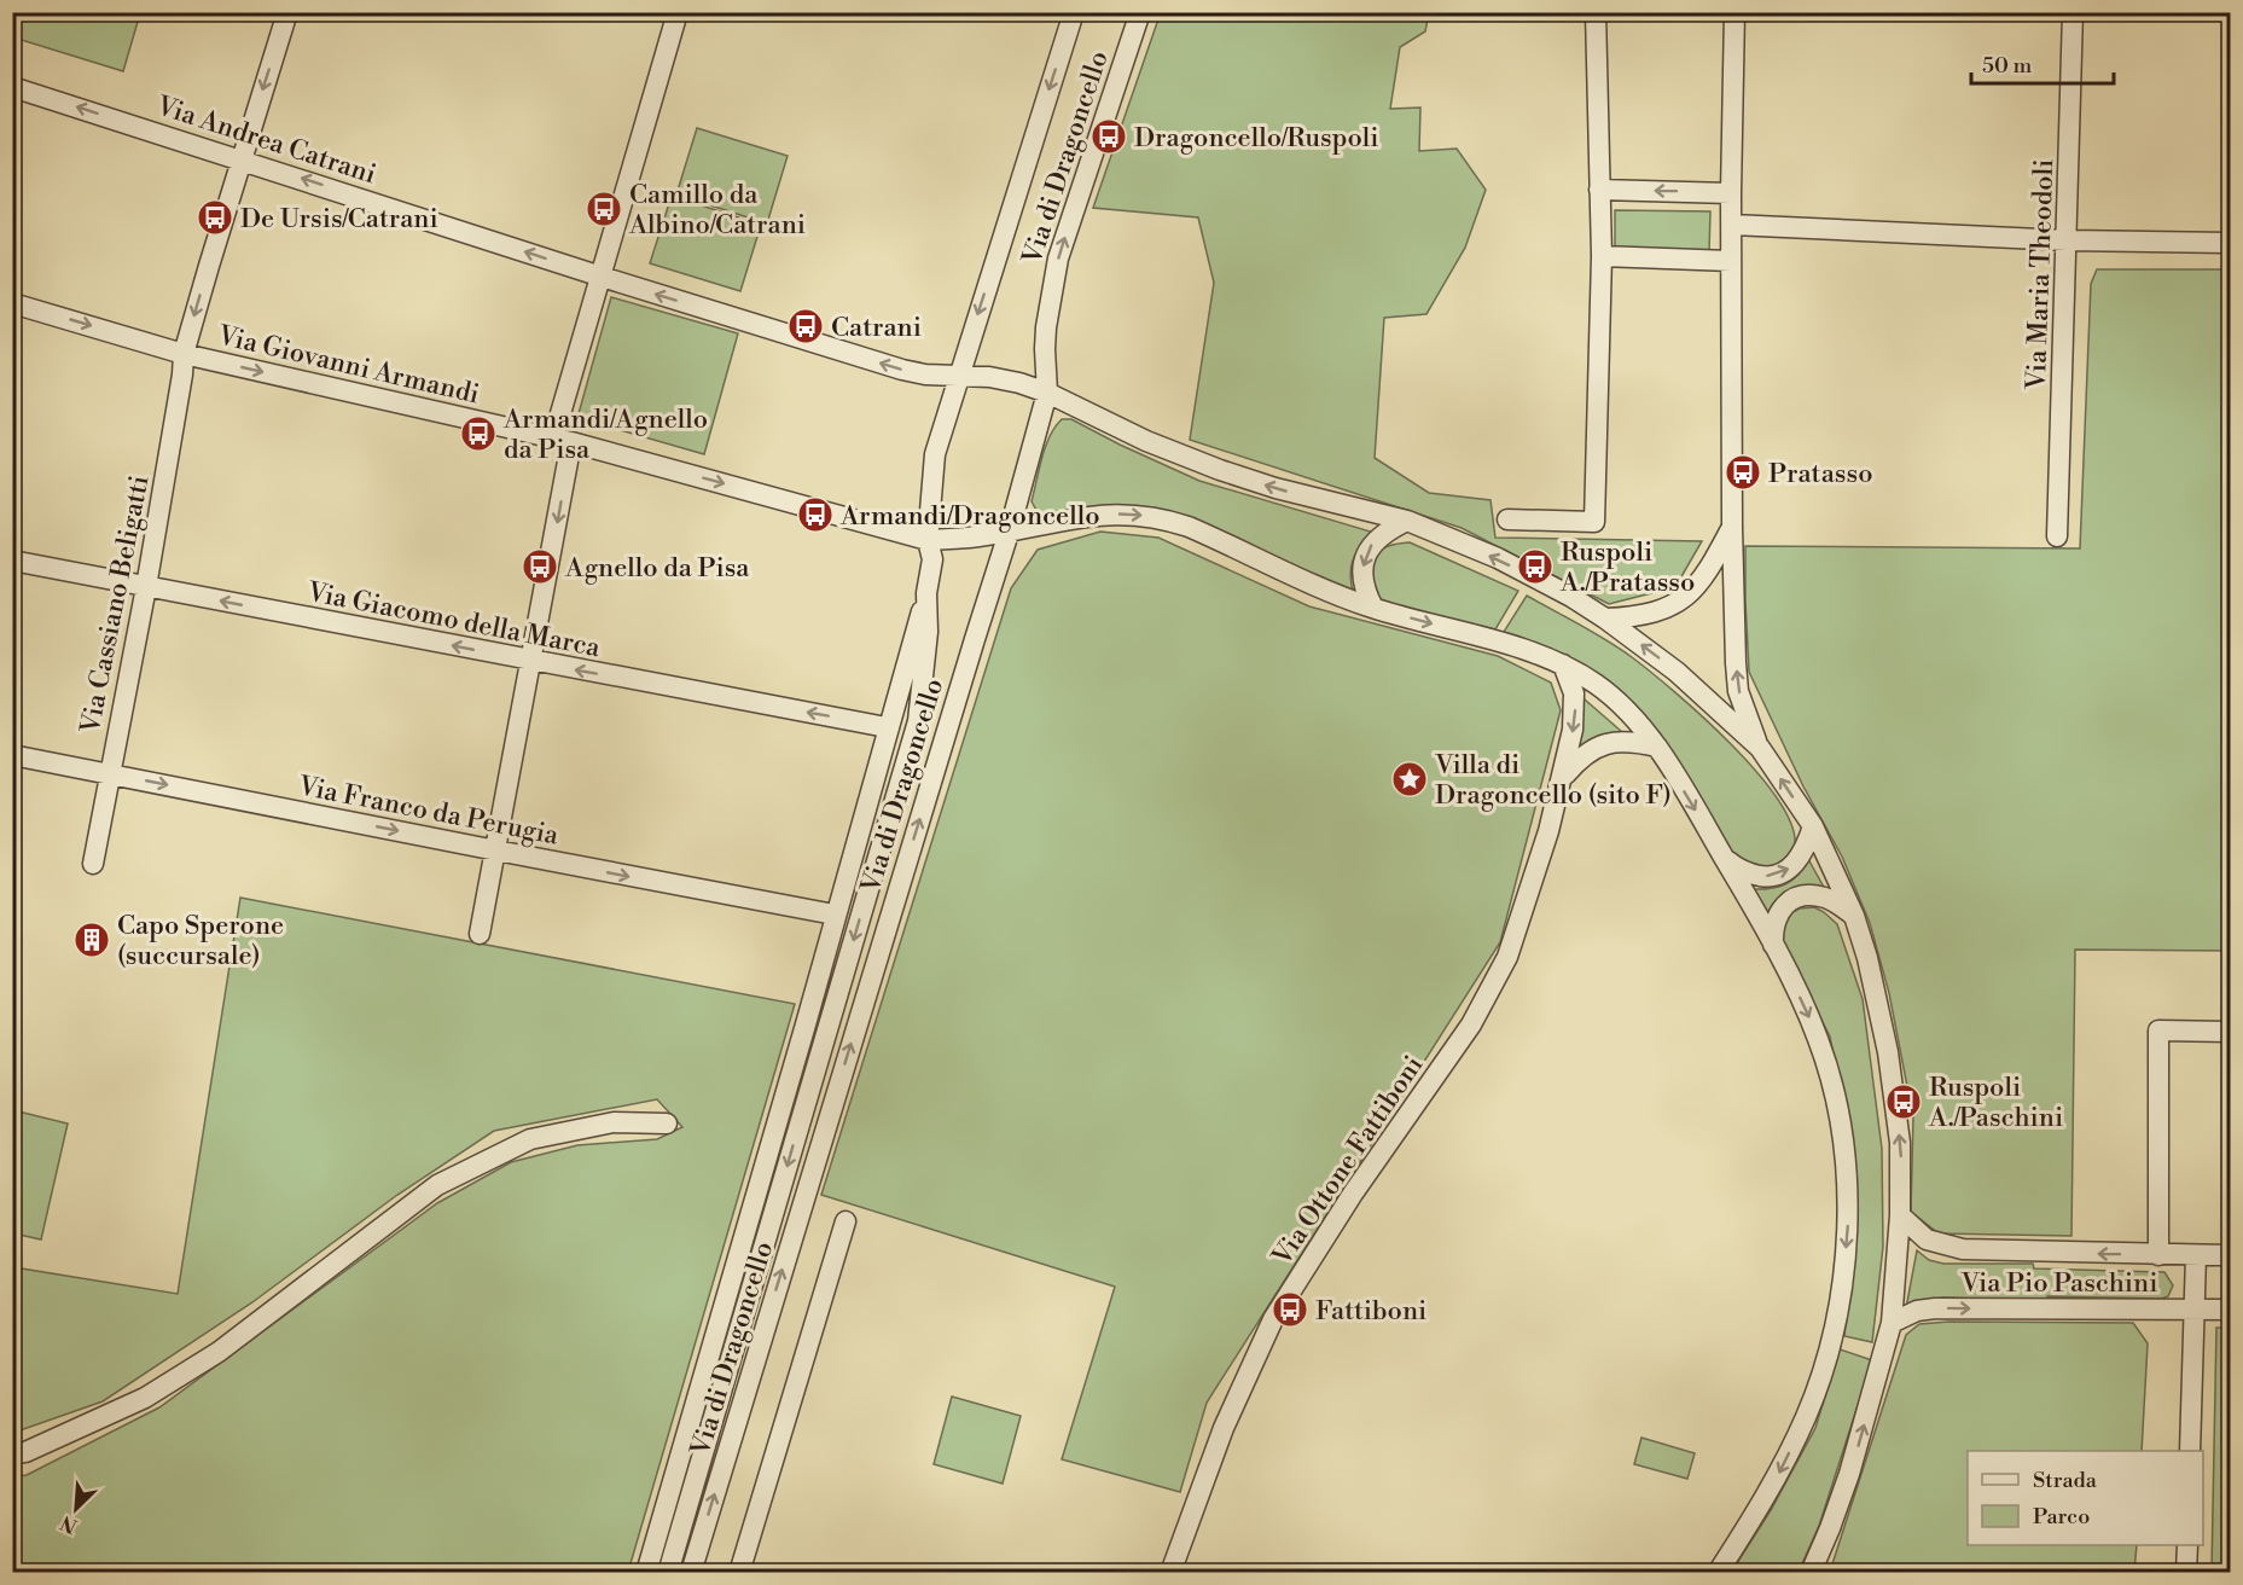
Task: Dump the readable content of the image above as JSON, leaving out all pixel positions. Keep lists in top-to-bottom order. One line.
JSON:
{"streets":{"street":["Via Andrea Catrani","Via di Dragoncello","Via Maria Theodoli","Via Giovanni Armandi","Via Cassiano Beligatti","Via Giacomo della Marca","Via Franco da Perugia","Via Ottone Fattiboni","Via Pio Paschini"]},"crossings":[["Via Andrea Catrani","Via di Dragoncello"],["Via Andrea Catrani","Via Cassiano Beligatti"],["Via di Dragoncello","Via Giovanni Armandi"],["Via di Dragoncello","Via Giacomo della Marca"],["Via di Dragoncello","Via Franco da Perugia"],["Via Giovanni Armandi","Via Cassiano Beligatti"],["Via Giovanni Armandi","Via Ottone Fattiboni"],["Via Cassiano Beligatti","Via Giacomo della Marca"],["Via Cassiano Beligatti","Via Franco da Perugia"]],"one_way":["Via Andrea Catrani","Via Cassiano Beligatti","Via Giacomo della Marca","Via Franco da Perugia"],"places":{"bus stop":["Dragoncello/Ruspoli","Camillo da Albino/Catrani","De Ursis/Catrani","Catrani","Armandi/Agnello da Pisa","Pratasso","Armandi/Dragoncello","Agnello da Pisa","Ruspoli A./Pratasso","Ruspoli A./Paschini","Fattiboni"],"place":["Villa di Dragoncello (sito F)"],"building":["Capo Sperone (succursale)"]},"legend":["Strada","Parco"],"scale_bar":"50 m","north":"bottom left"}
